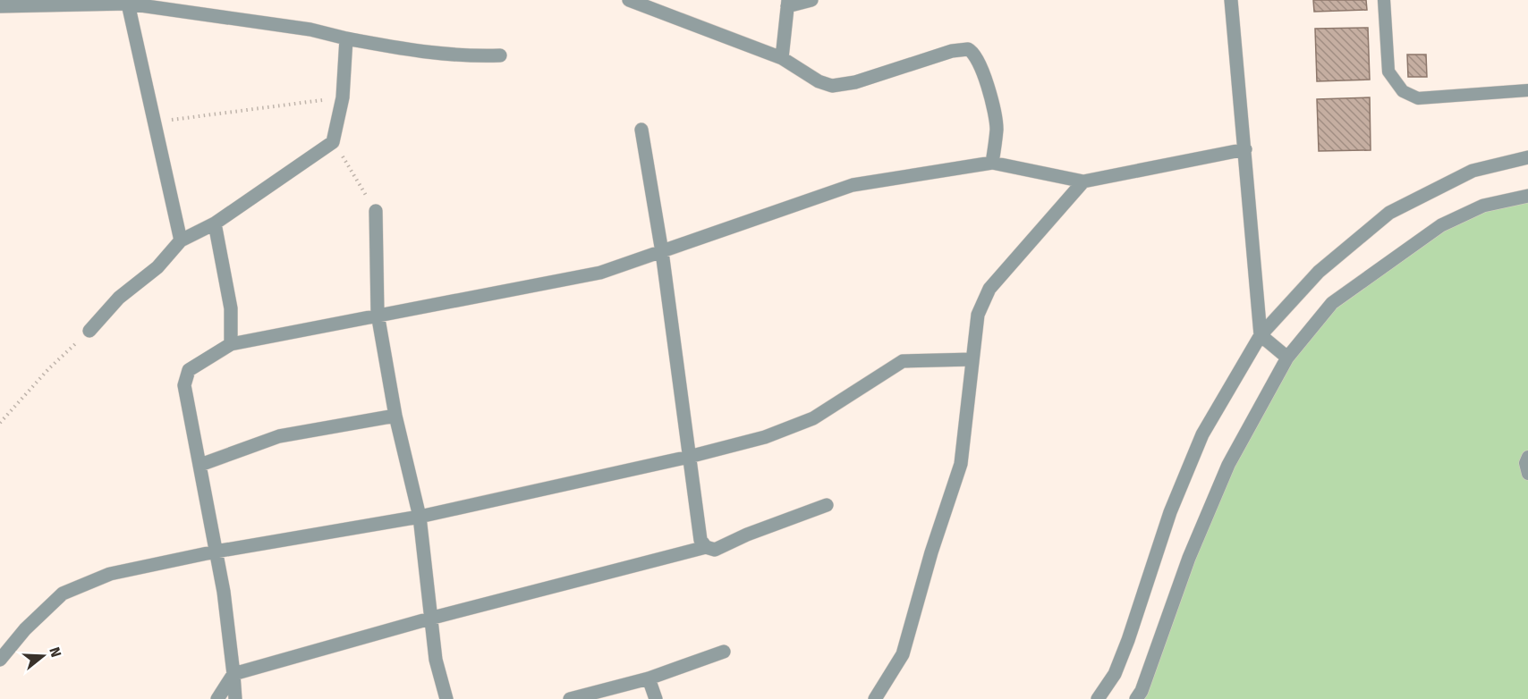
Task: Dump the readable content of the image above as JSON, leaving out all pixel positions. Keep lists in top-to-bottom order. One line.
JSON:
{"north":"right"}
